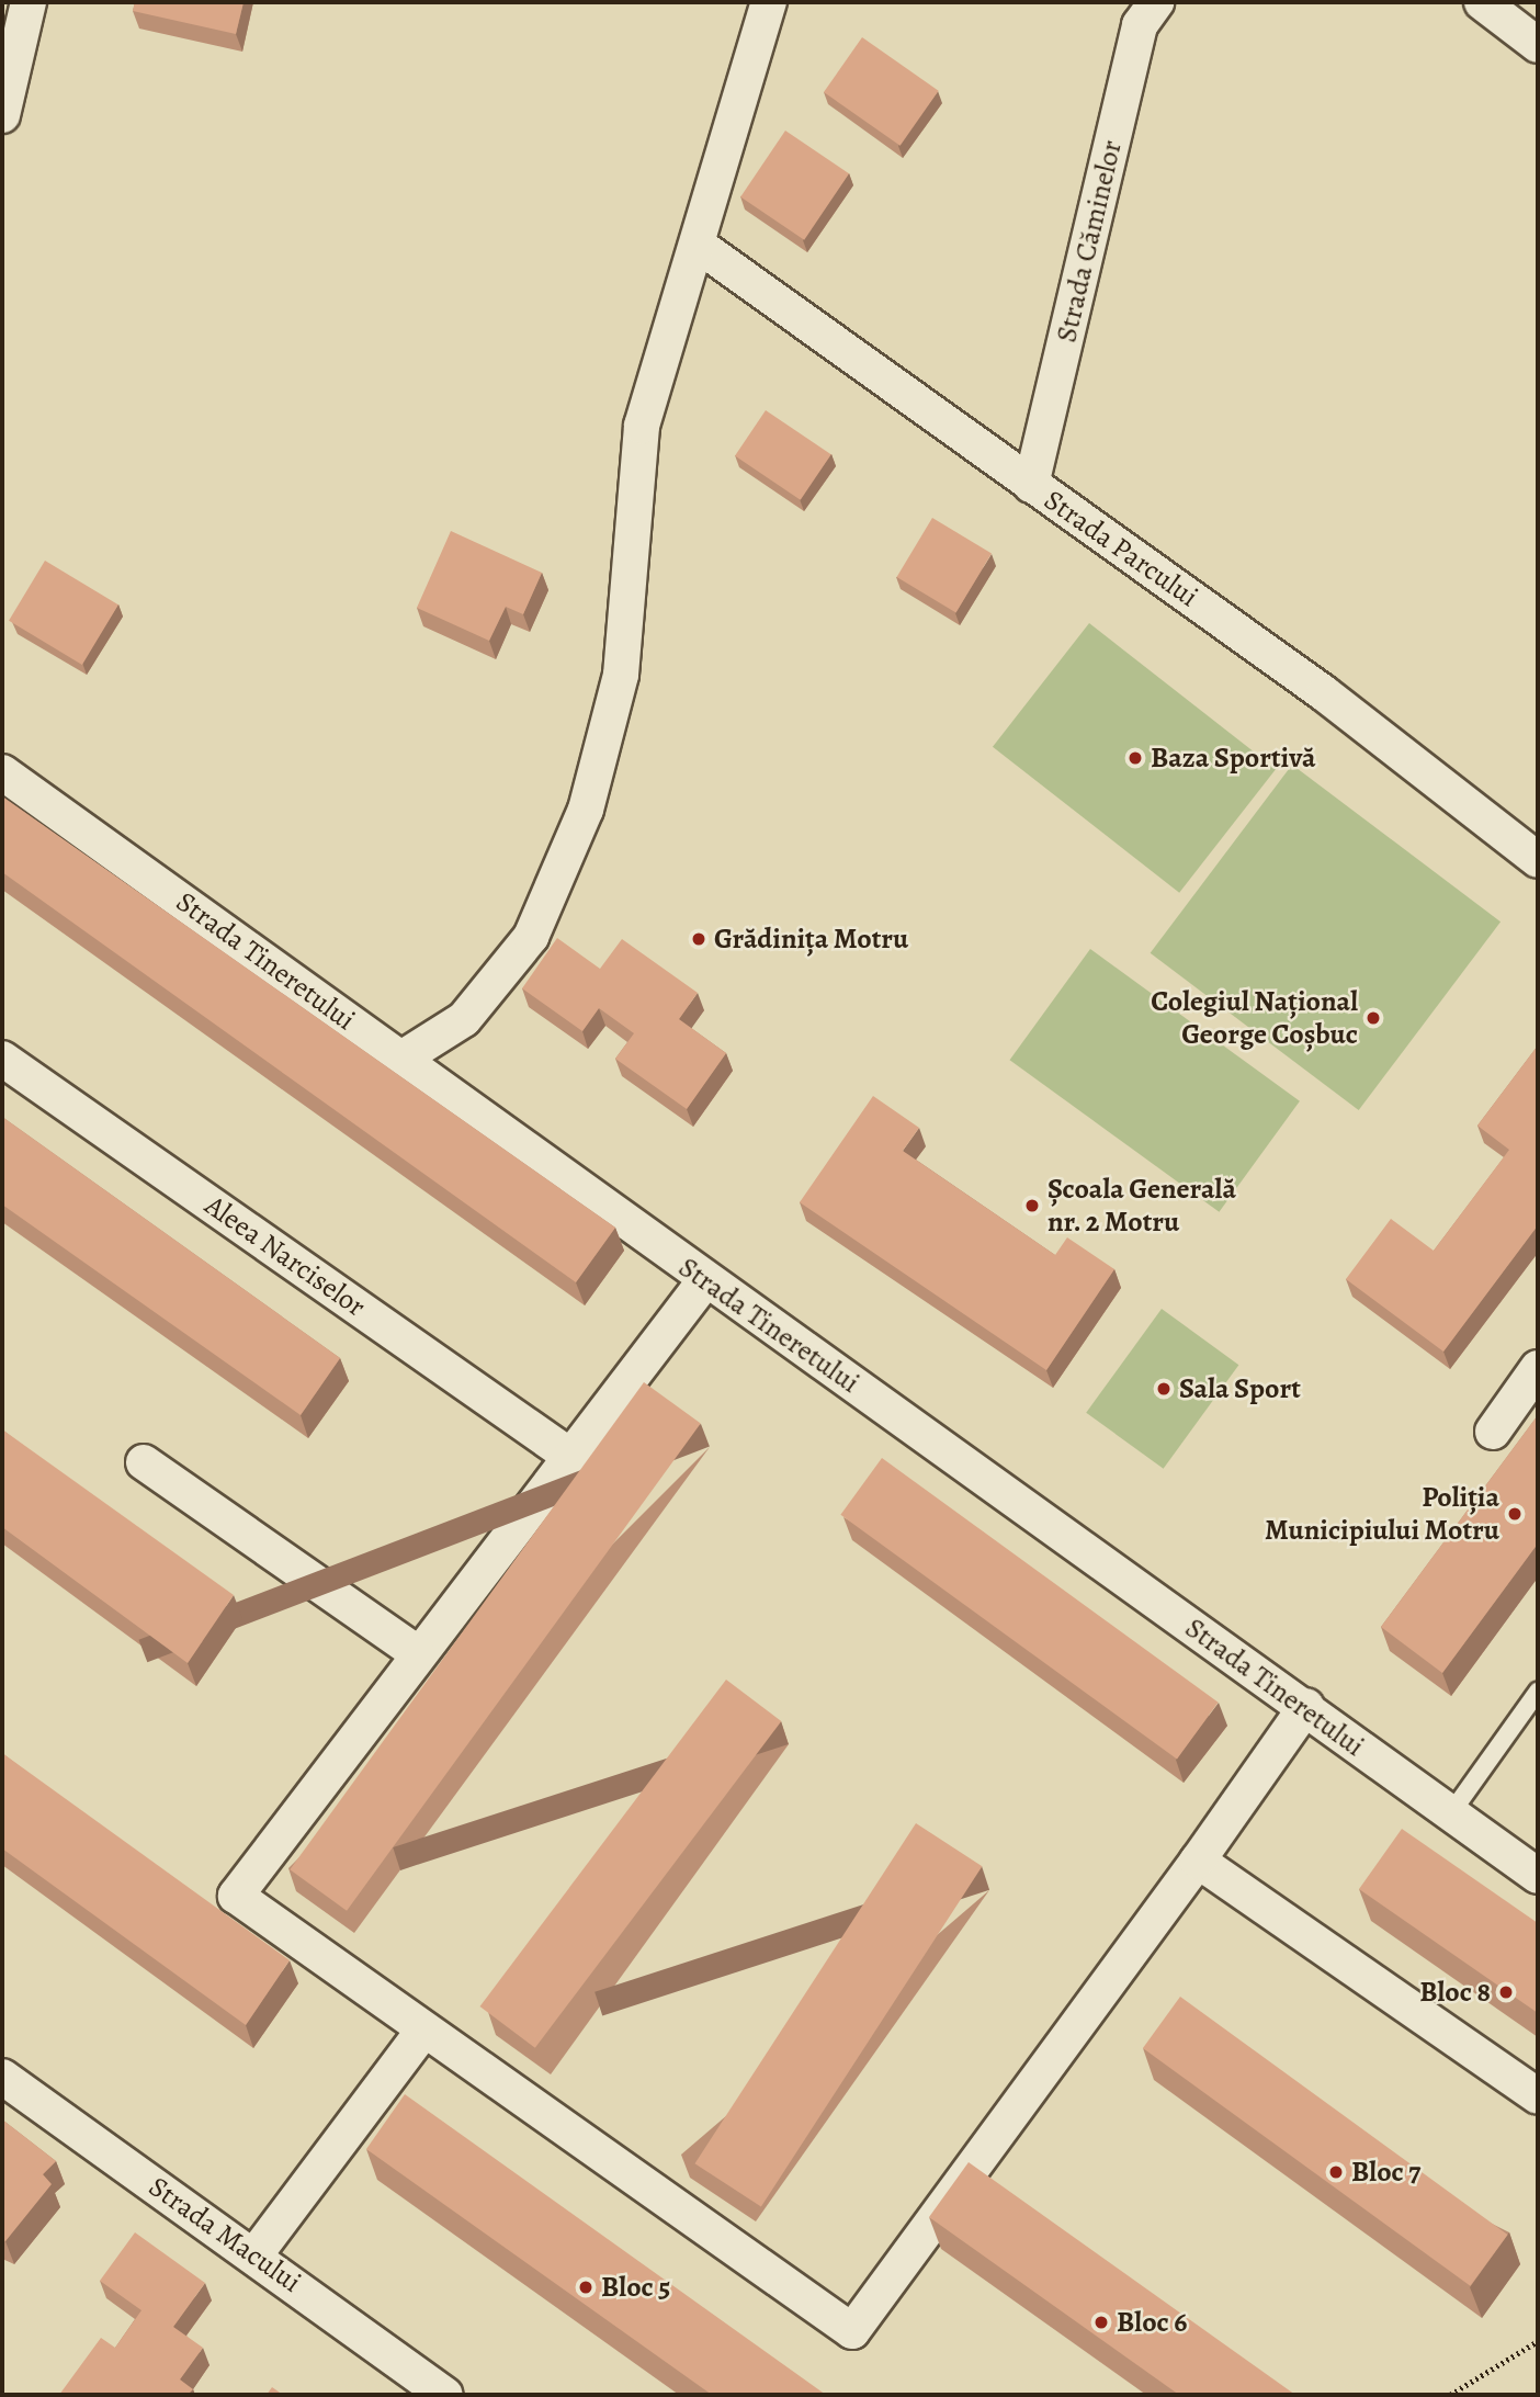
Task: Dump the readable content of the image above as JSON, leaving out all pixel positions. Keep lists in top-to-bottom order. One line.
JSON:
{"streets":{"street":["Strada Căminelor","Strada Parcului","Strada Tineretului","Aleea Narciselor","Strada Macului"]},"crossings":[["Strada Căminelor","Strada Parcului"]],"places":["Baza Sportivă","Grădinița Motru","Colegiul Național George Coșbuc","Școala Generală nr. 2 Motru","Sala Sport","Poliția Municipiului Motru","Bloc 8","Bloc 7","Bloc 5","Bloc 6"]}
